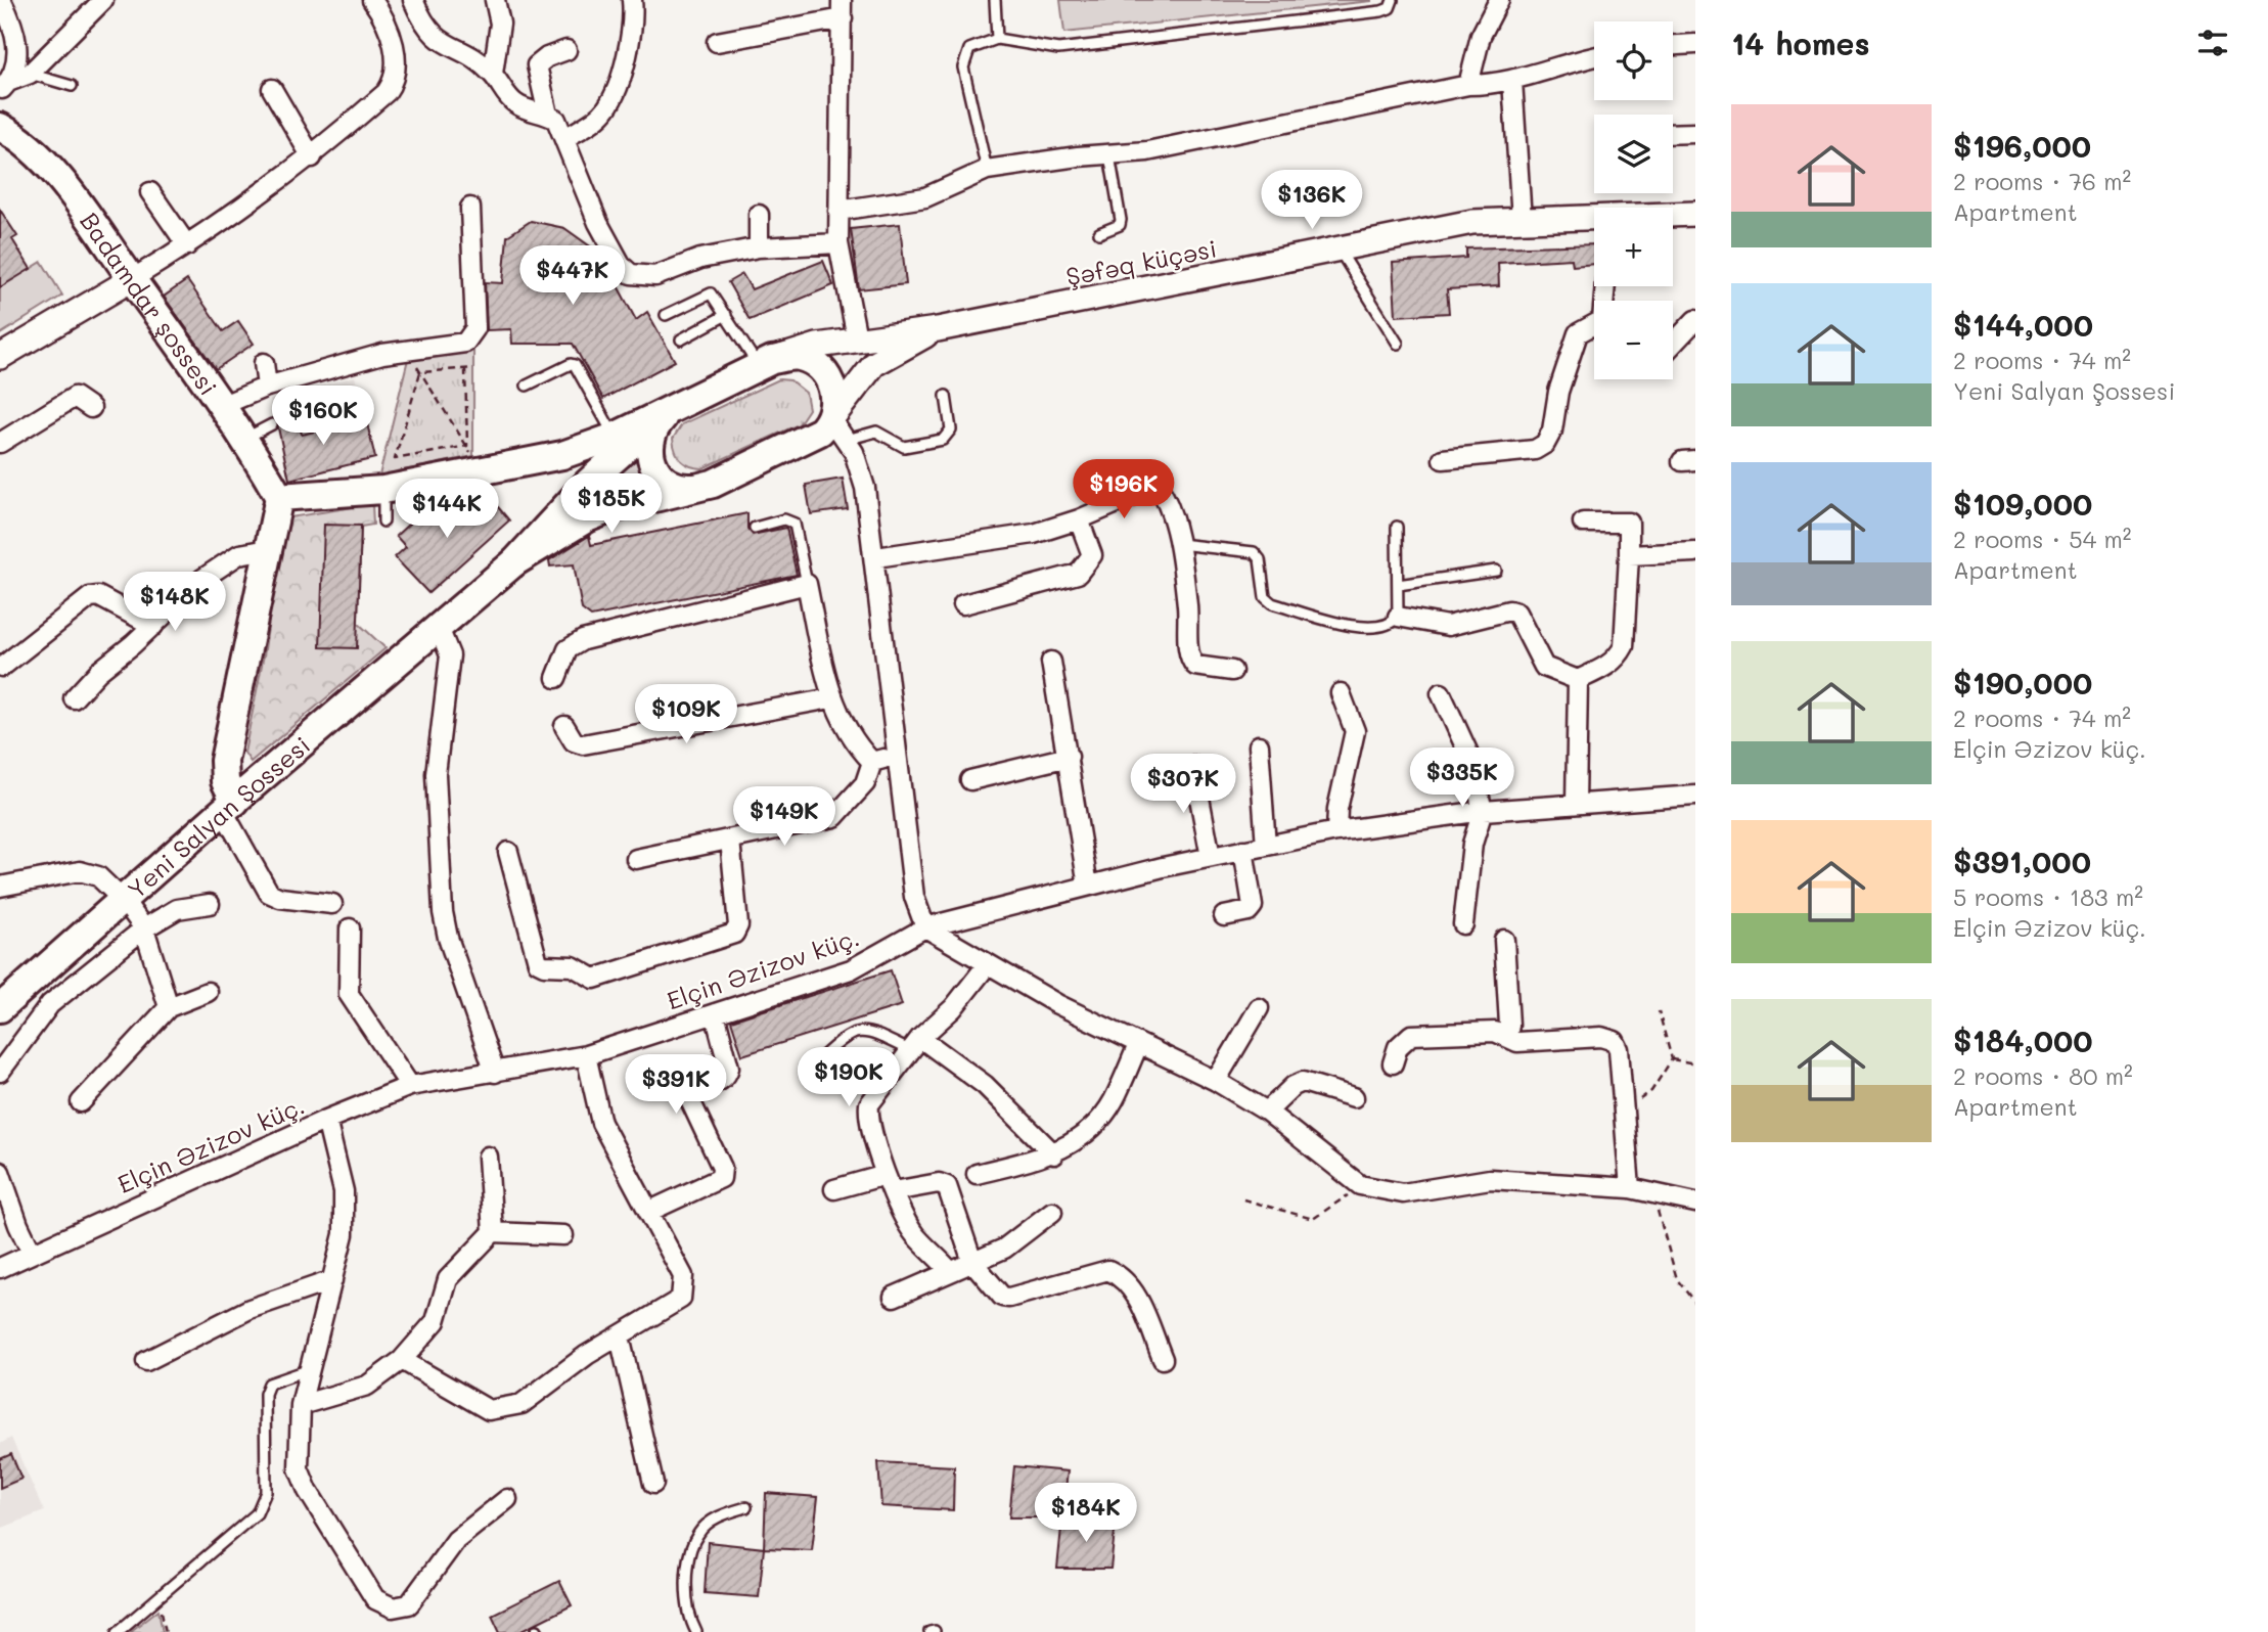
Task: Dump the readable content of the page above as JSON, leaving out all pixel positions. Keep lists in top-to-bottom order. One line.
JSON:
{"streets":{"main road":["Badamdar şossesi","Yeni Salyan Şossesi"],"street":["Şəfəq küçəsi","Elçin Əzizov küç."]},"page":{"heading":"14 homes","map_buttons":["+","−"],"list":[{"name":"$196,000","note":"2 rooms · 76 m² · Apartment"},{"name":"$144,000","note":"2 rooms · 74 m² · Yeni Salyan Şossesi"},{"name":"$109,000","note":"2 rooms · 54 m² · Apartment"},{"name":"$190,000","note":"2 rooms · 74 m² · Elçin Əzizov küç."},{"name":"$391,000","note":"5 rooms · 183 m² · Elçin Əzizov küç."},{"name":"$184,000","note":"2 rooms · 80 m² · Apartment"}],"price":["$136K","$447K","$160K","$196K","$185K","$144K","$148K","$109K","$335K","$307K","$149K","$190K","$391K","$184K"]}}
